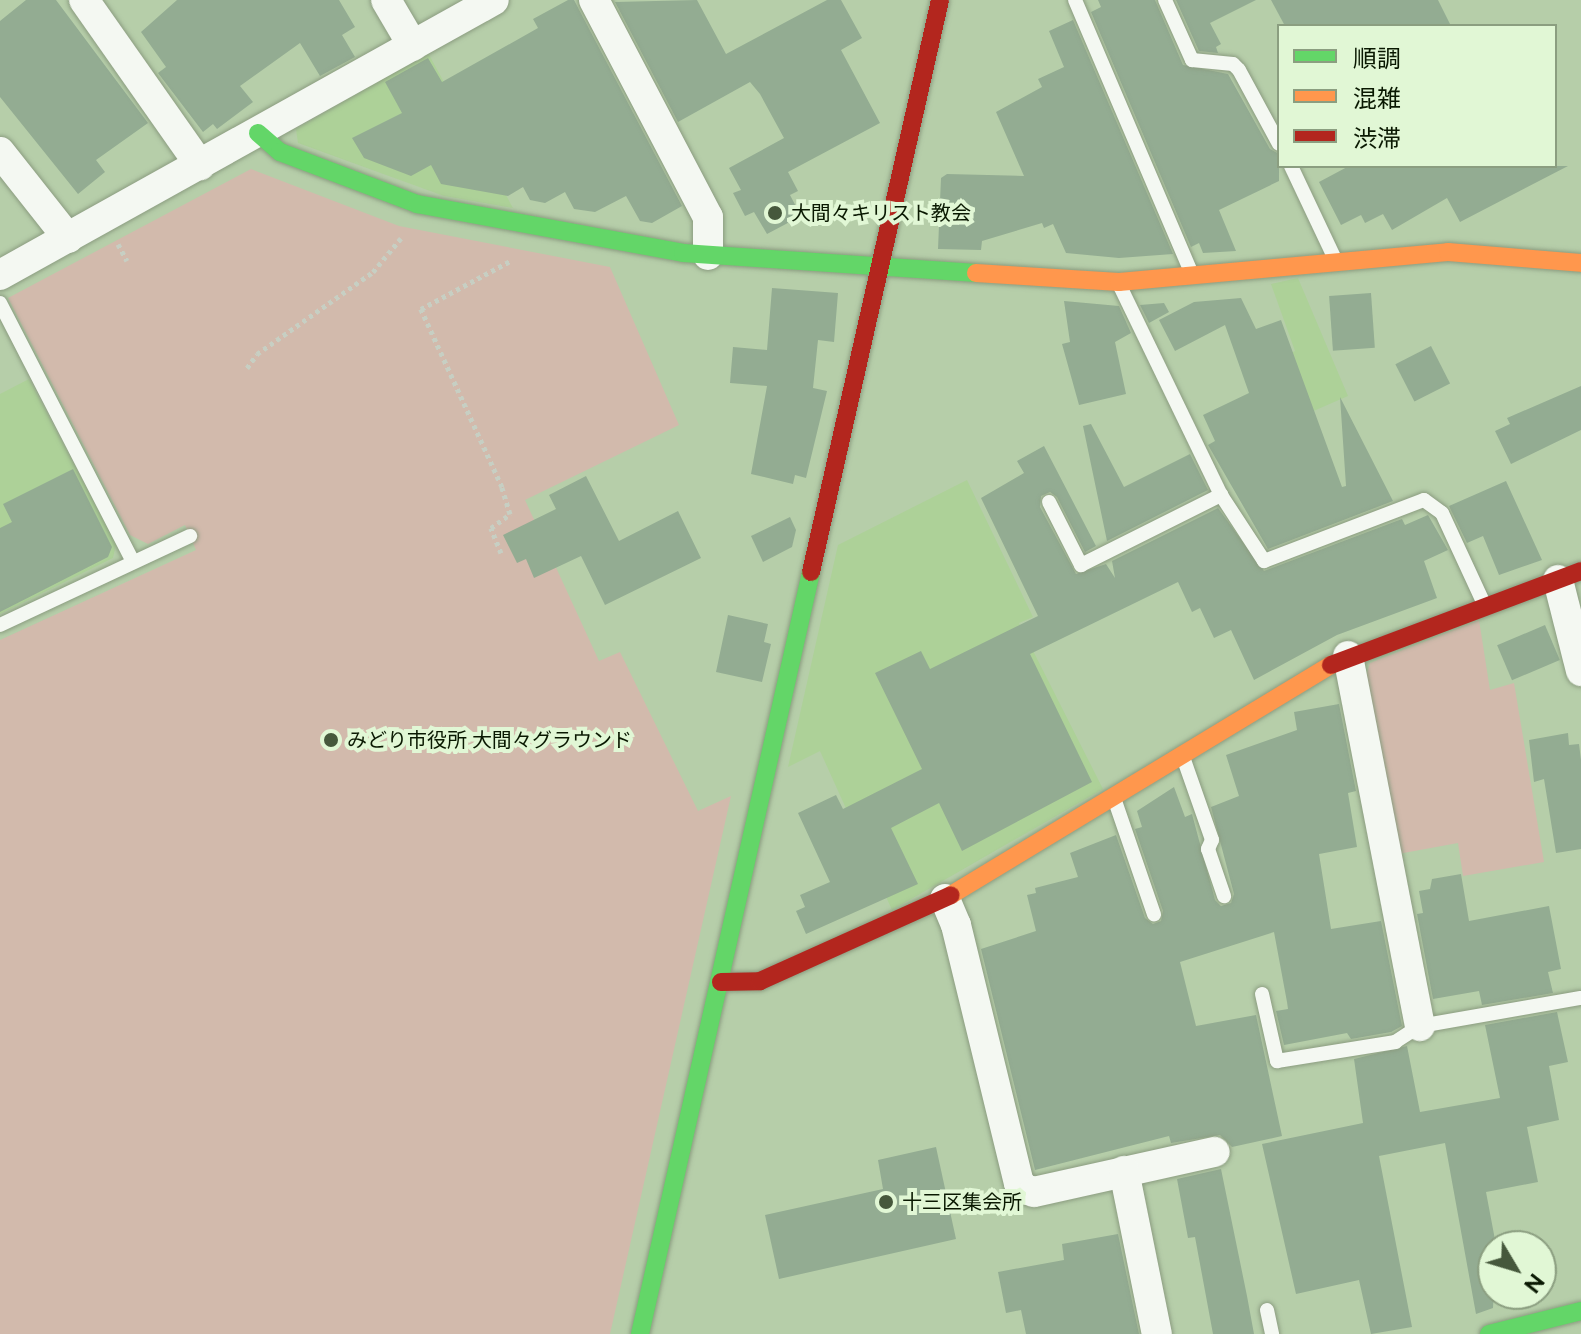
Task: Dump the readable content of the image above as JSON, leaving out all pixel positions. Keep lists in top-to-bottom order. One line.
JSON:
{"places":["大間々キリスト教会","みどり市役所 大間々グラウンド","十三区集会所"],"legend":["順調","混雑","渋滞"],"north":"bottom right"}
